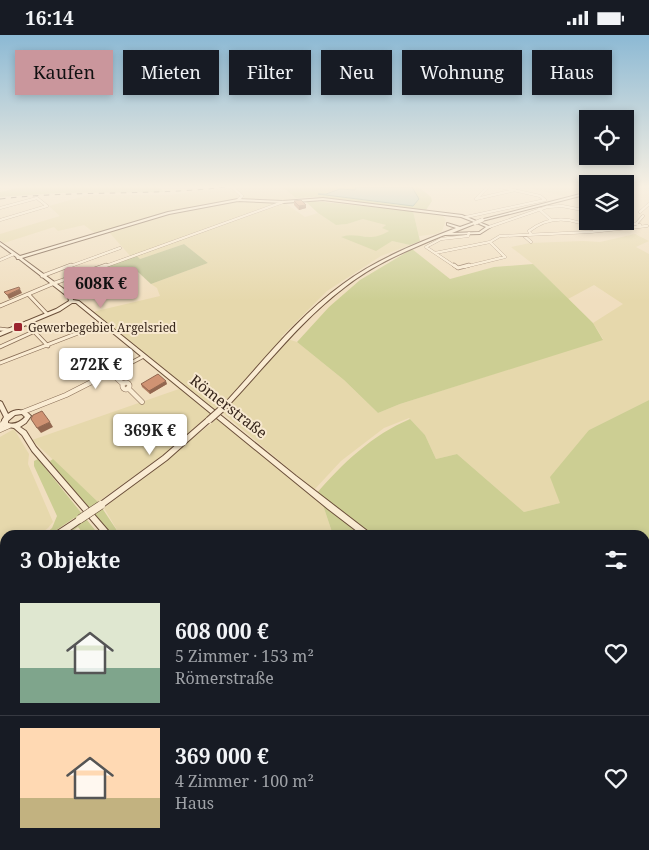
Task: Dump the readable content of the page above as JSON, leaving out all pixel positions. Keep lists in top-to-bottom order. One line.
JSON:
{"streets":{"street":["Römerstraße"]},"places":{"transit":["Gewerbegebiet Argelsried"]},"page":{"status":"16:14","chip":["Kaufen","Mieten","Filter","Neu","Wohnung","Haus"],"price":["608K €","272K €","369K €"],"heading":"3 Objekte","list":[{"name":"608 000 €","note":"5 Zimmer · 153 m² · Römerstraße"},{"name":"369 000 €","note":"4 Zimmer · 100 m² · Haus"}]}}
